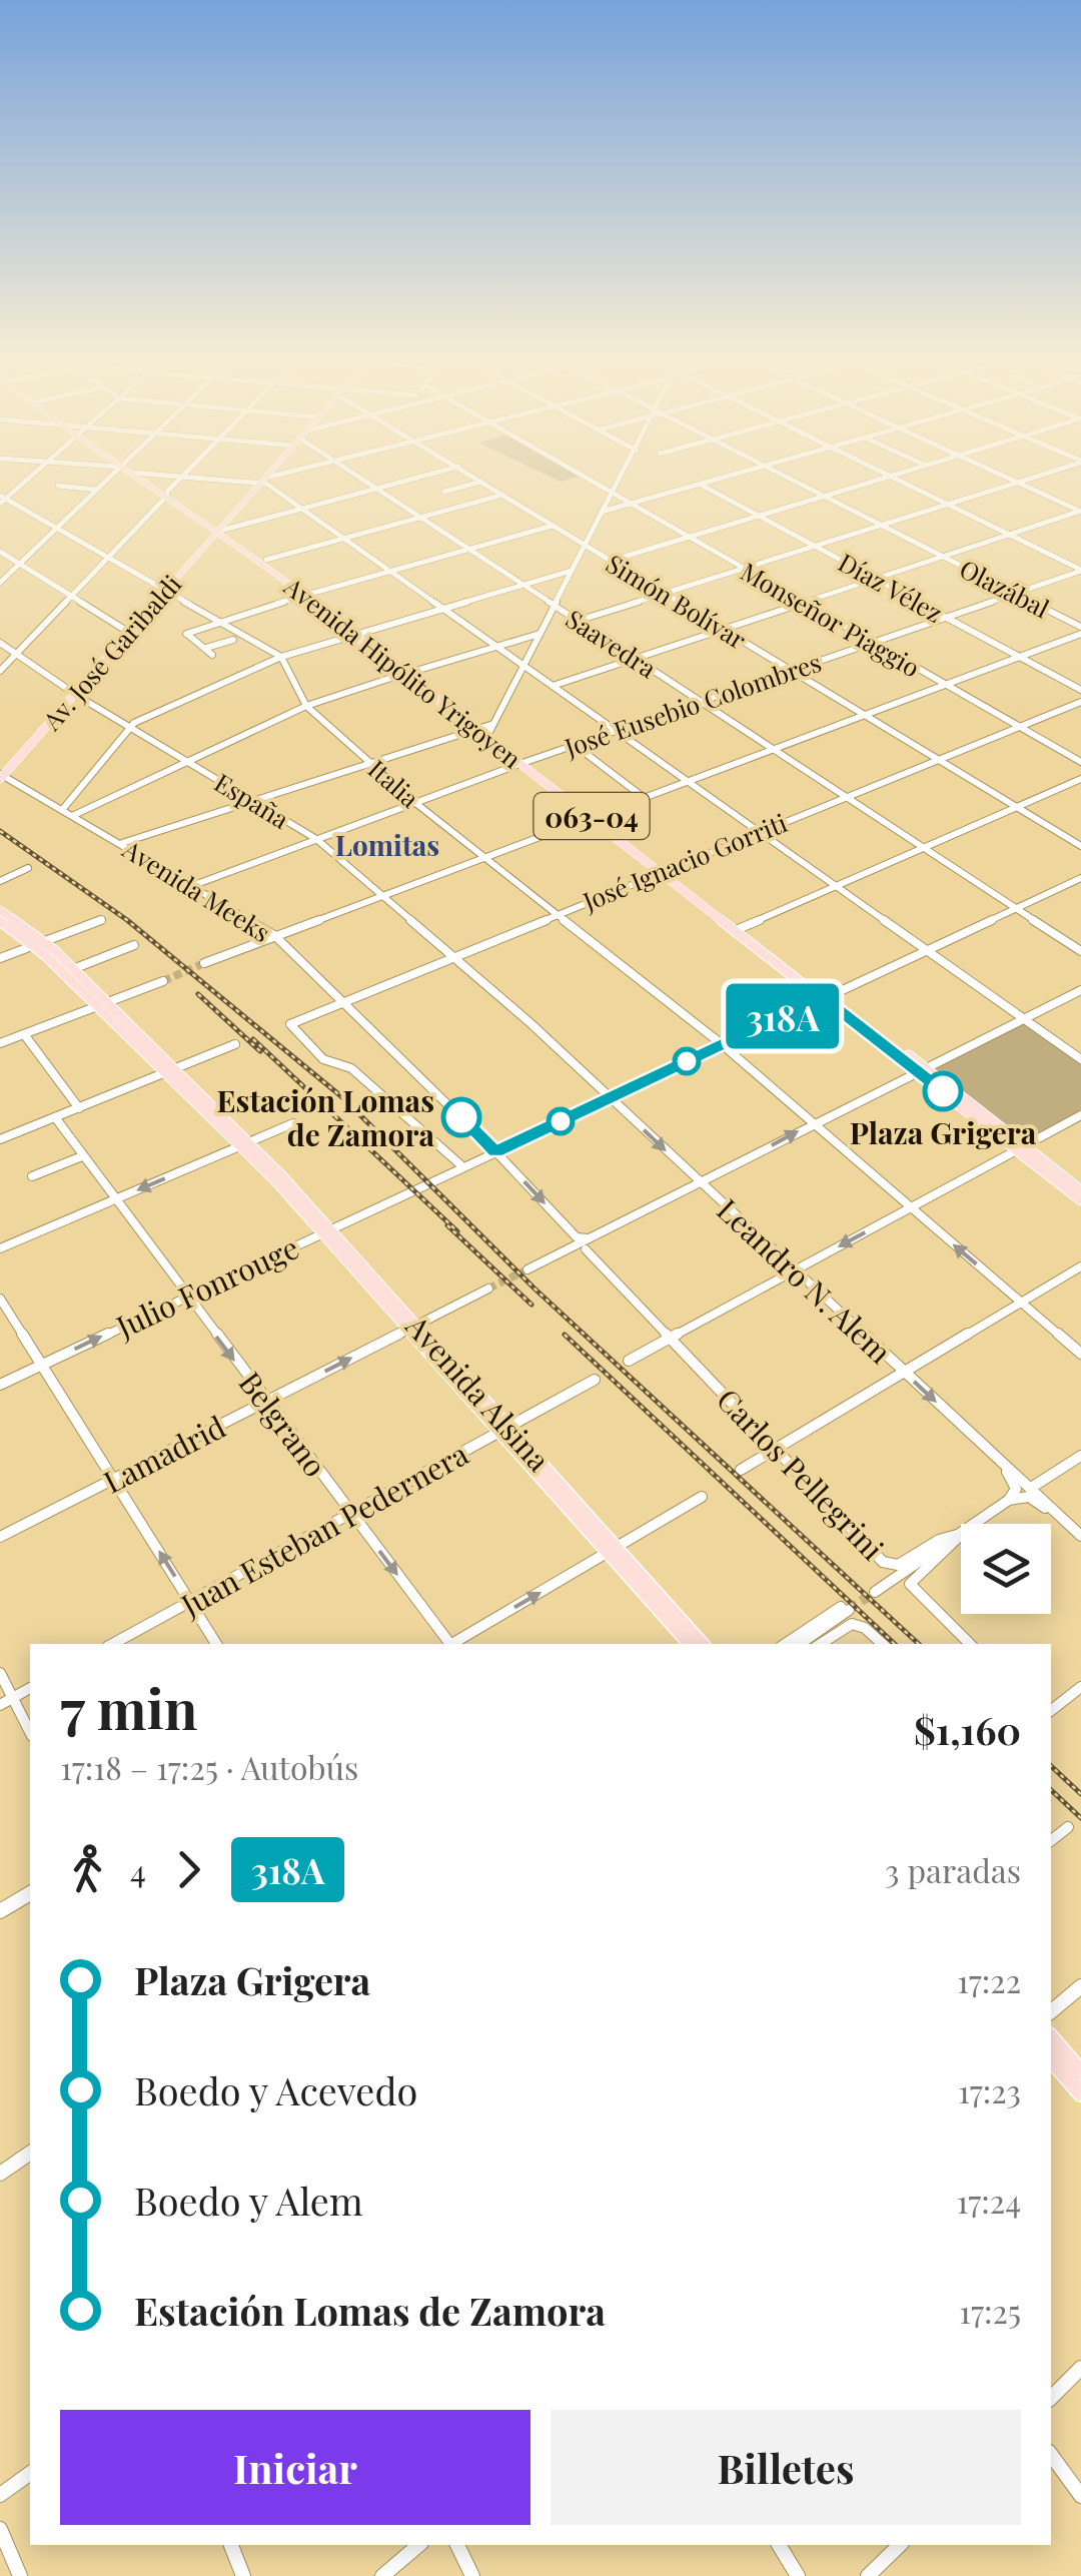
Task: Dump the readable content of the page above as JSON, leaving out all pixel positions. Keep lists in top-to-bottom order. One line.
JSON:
{"streets":{"main road":["Av. José Garibaldi","Avenida Hipólito Yrigoyen","063-04","Avenida Alsina"],"street":["Díaz Vélez","Olazábal","Simón Bolívar","Monseñor Piaggio","Saavedra","José Eusebio Colombres","Italia","España","José Ignacio Gorriti","Avenida Meeks","Leandro N. Alem","Julio Fonrouge","Belgrano","Lamadrid","Carlos Pellegrini","Juan Esteban Pedernera"]},"crossings":[["Díaz Vélez","José Eusebio Colombres"],["Olazábal","José Eusebio Colombres"],["Simón Bolívar","José Eusebio Colombres"],["Simón Bolívar","José Ignacio Gorriti"],["Monseñor Piaggio","José Eusebio Colombres"],["Monseñor Piaggio","José Ignacio Gorriti"],["Saavedra","José Eusebio Colombres"],["Saavedra","José Ignacio Gorriti"],["Av. José Garibaldi","Avenida Hipólito Yrigoyen"],["Av. José Garibaldi","España"],["Av. José Garibaldi","Avenida Meeks"],["Avenida Hipólito Yrigoyen","José Eusebio Colombres"],["Avenida Hipólito Yrigoyen","José Ignacio Gorriti"],["Avenida Hipólito Yrigoyen","Julio Fonrouge"],["José Eusebio Colombres","Italia"],["José Eusebio Colombres","España"],["José Eusebio Colombres","Avenida Meeks"],["Italia","José Ignacio Gorriti"],["Italia","Julio Fonrouge"],["España","José Ignacio Gorriti"],["España","Leandro N. Alem"],["José Ignacio Gorriti","Avenida Meeks"],["José Ignacio Gorriti","Julio Fonrouge"],["Avenida Meeks","Julio Fonrouge"],["Leandro N. Alem","Julio Fonrouge"],["Julio Fonrouge","Avenida Alsina"],["Julio Fonrouge","Belgrano"],["Avenida Alsina","Lamadrid"],["Avenida Alsina","Juan Esteban Pedernera"],["Belgrano","Lamadrid"],["Belgrano","Juan Esteban Pedernera"]],"one_way":["Belgrano"],"districts":["Lomitas"],"places":["Plaza Grigera","Estación Lomas de Zamora"],"lines":["bus line 318A"],"page":{"on_map":"318A","heading":["7 min","17:18 – 17:25 · Autobús","$1,160"],"legs":["4","318A","3 paradas"],"list":[{"name":"Plaza Grigera","value":"17:22"},{"name":"Boedo y Acevedo","value":"17:23"},{"name":"Boedo y Alem","value":"17:24"},{"name":"Estación Lomas de Zamora","value":"17:25"}],"buttons":["Iniciar","Billetes"]}}
